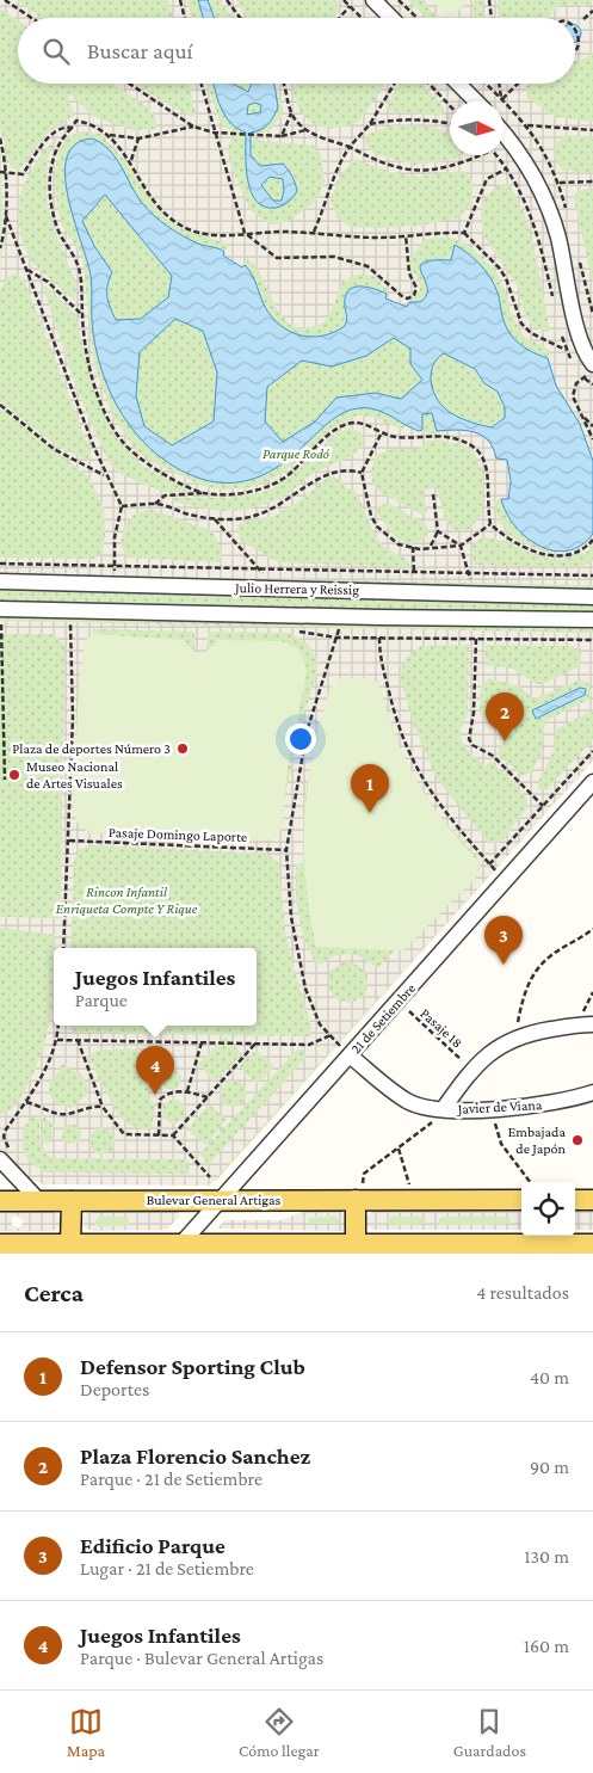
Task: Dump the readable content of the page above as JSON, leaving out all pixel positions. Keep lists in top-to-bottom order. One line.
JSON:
{"streets":{"main road":["Bulevar General Artigas"],"street":["Julio Herrera y Reissig","21 de Setiembre","Javier de Viana"],"path":["Pasaje Domingo Laporte","Pasaje 18"]},"crossings":[["21 de Setiembre","Pasaje 18"],["21 de Setiembre","Javier de Viana"],["21 de Setiembre","Bulevar General Artigas"]],"parks":["Parque Rodó","Rincon Infantil Enriqueta Compte Y Rique"],"places":["Plaza de deportes Número 3","Museo Nacional de Artes Visuales","Embajada de Japón"],"north":"right","page":{"search":"Buscar aquí","pins":["2","1","3","4"],"popup":["Juegos Infantiles","Parque"],"heading":["Cerca","4 resultados"],"list":[{"mark":"1","name":"Defensor Sporting Club","note":"Deportes","value":"40 m"},{"mark":"2","name":"Plaza Florencio Sanchez","note":"Parque · 21 de Setiembre","value":"90 m"},{"mark":"3","name":"Edificio Parque","note":"Lugar · 21 de Setiembre","value":"130 m"},{"mark":"4","name":"Juegos Infantiles","note":"Parque · Bulevar General Artigas","value":"160 m"}],"nav":["Mapa","Cómo llegar","Guardados"]}}
